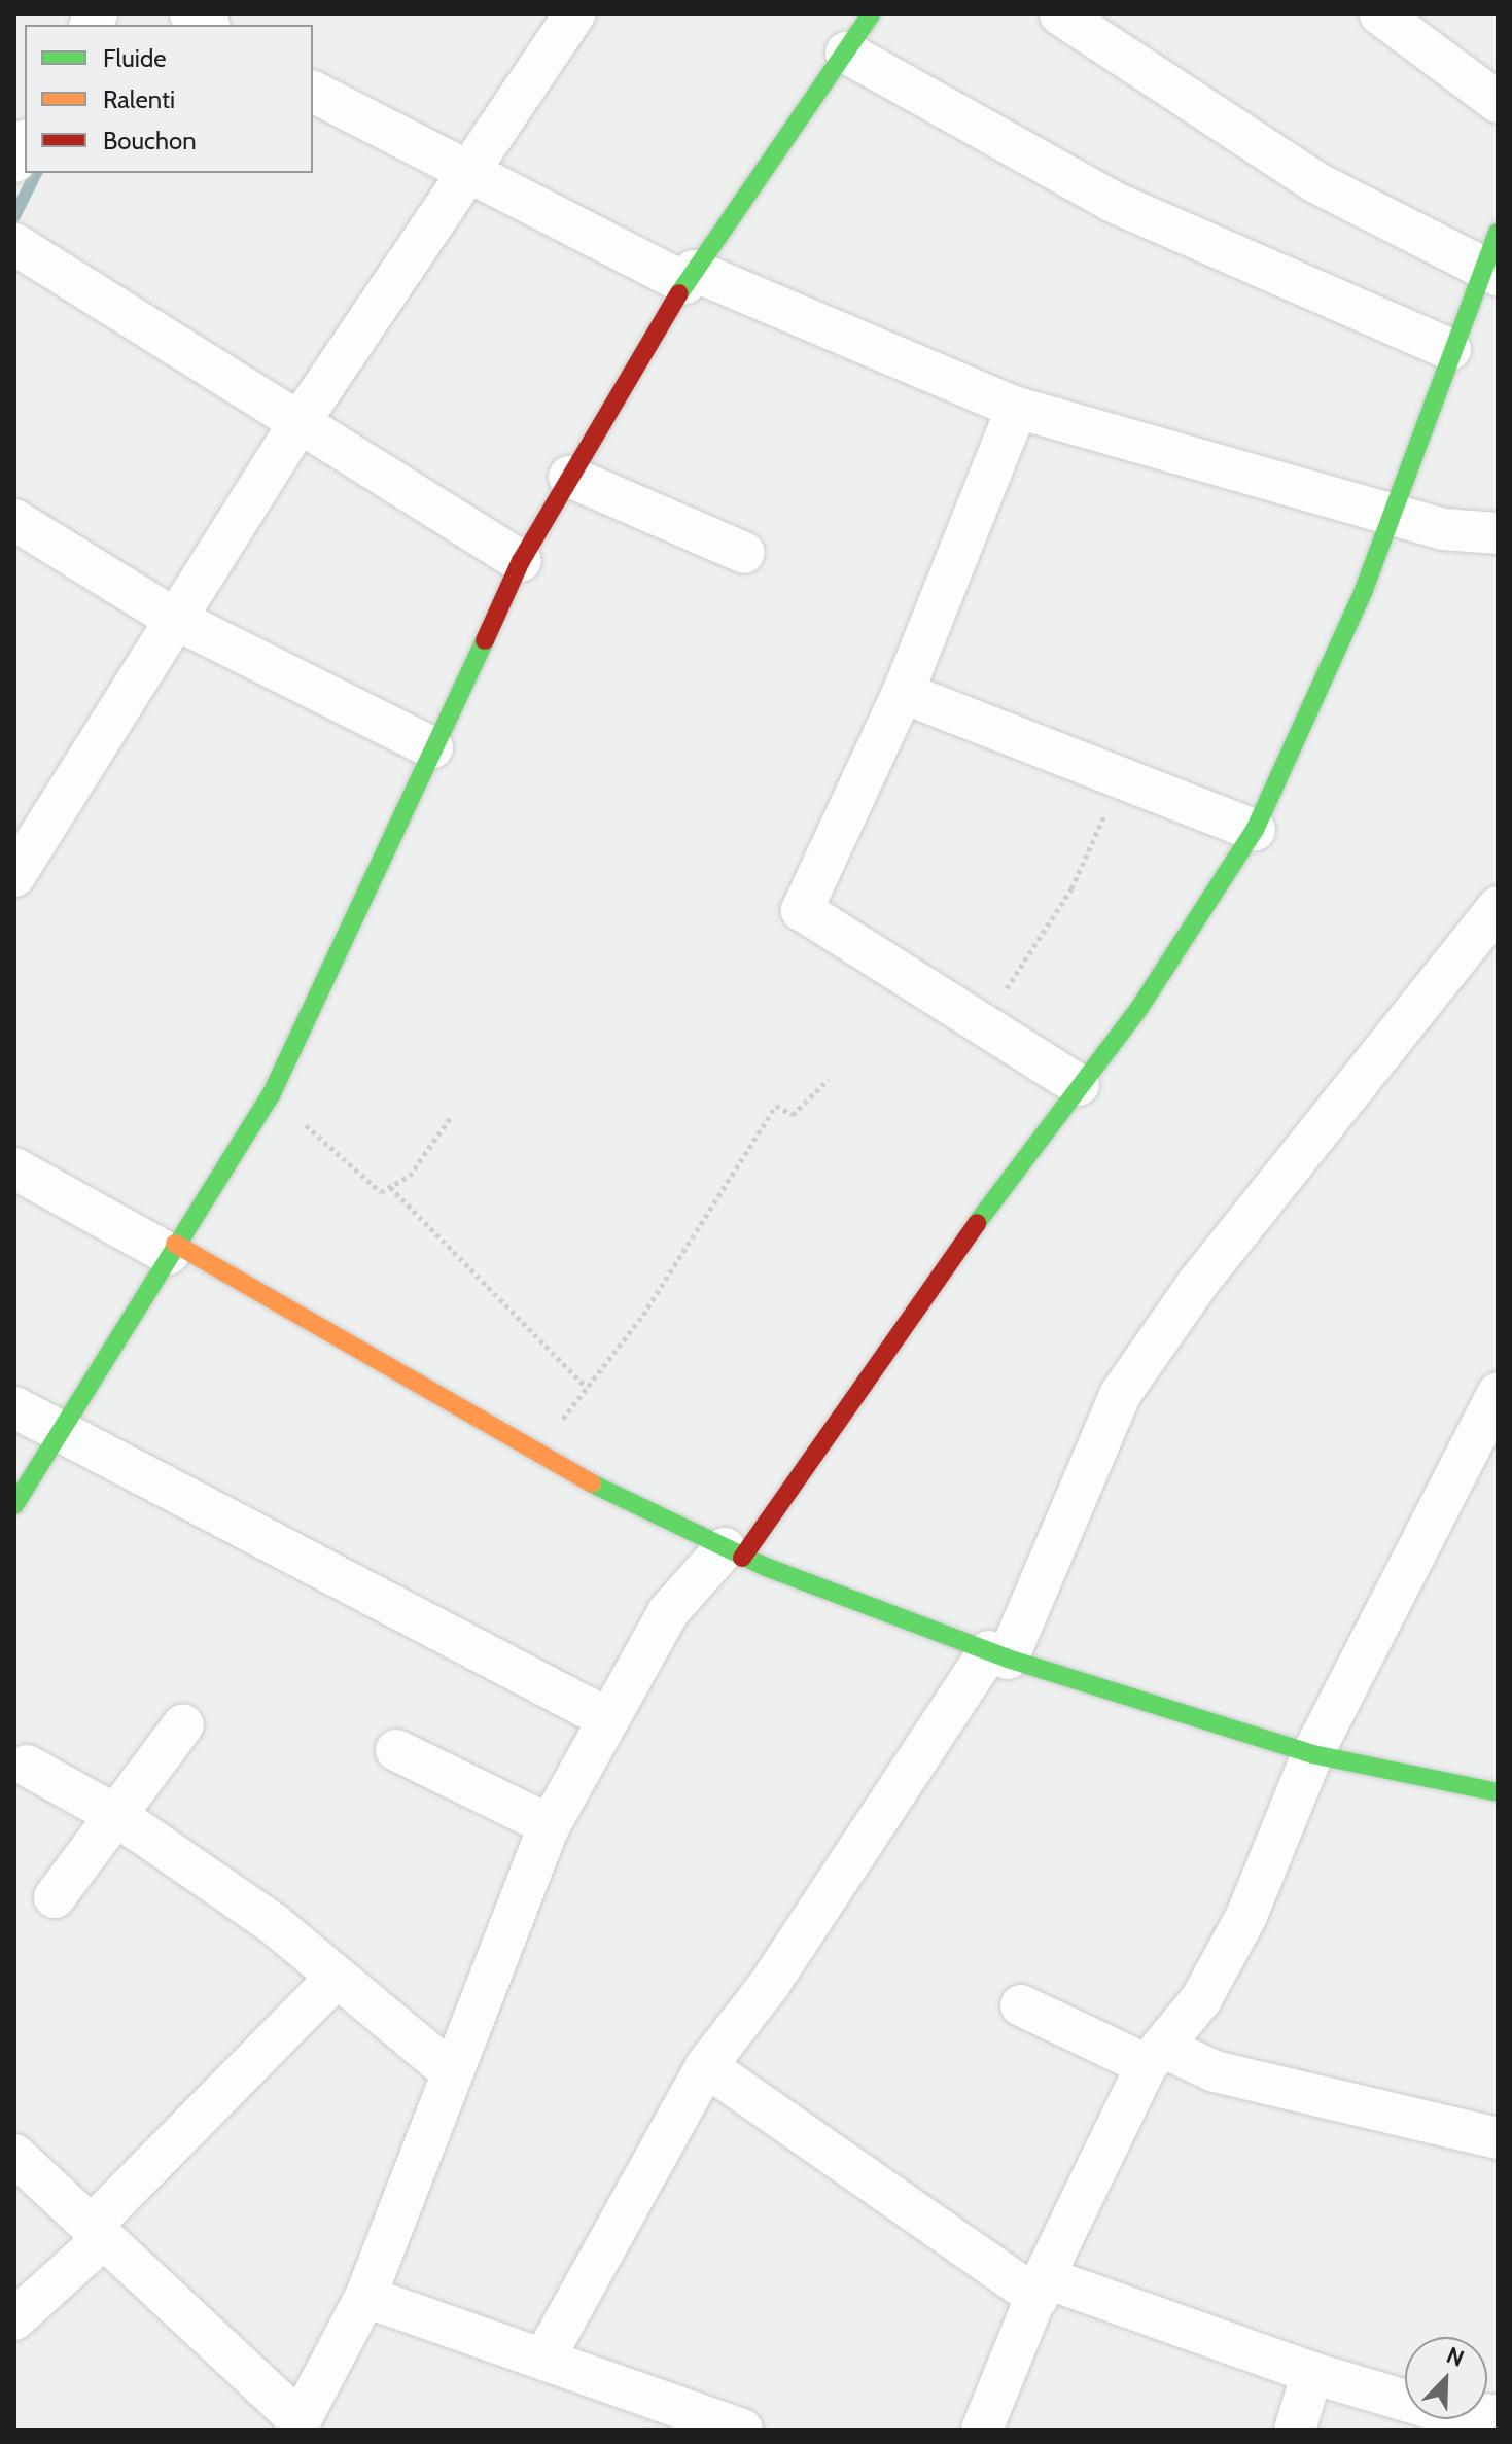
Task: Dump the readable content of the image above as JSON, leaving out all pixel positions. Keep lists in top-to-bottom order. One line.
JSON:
{"legend":["Fluide","Ralenti","Bouchon"],"north":"top right"}
